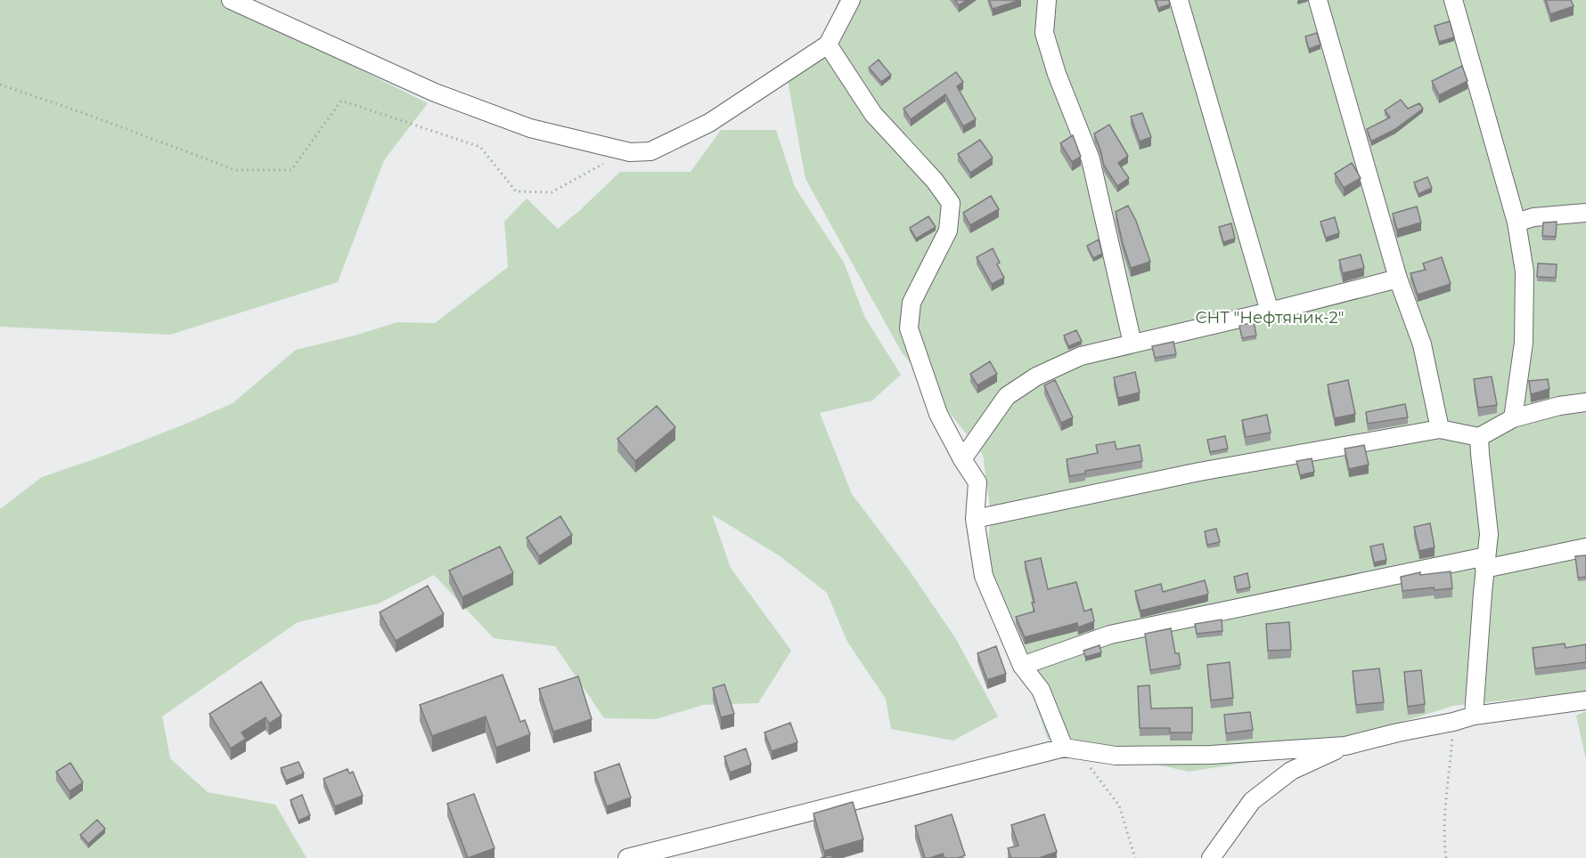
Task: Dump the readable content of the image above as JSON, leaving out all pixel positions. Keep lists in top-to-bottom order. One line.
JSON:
{"parks":["СНТ \"Нефтяник-2\""]}
